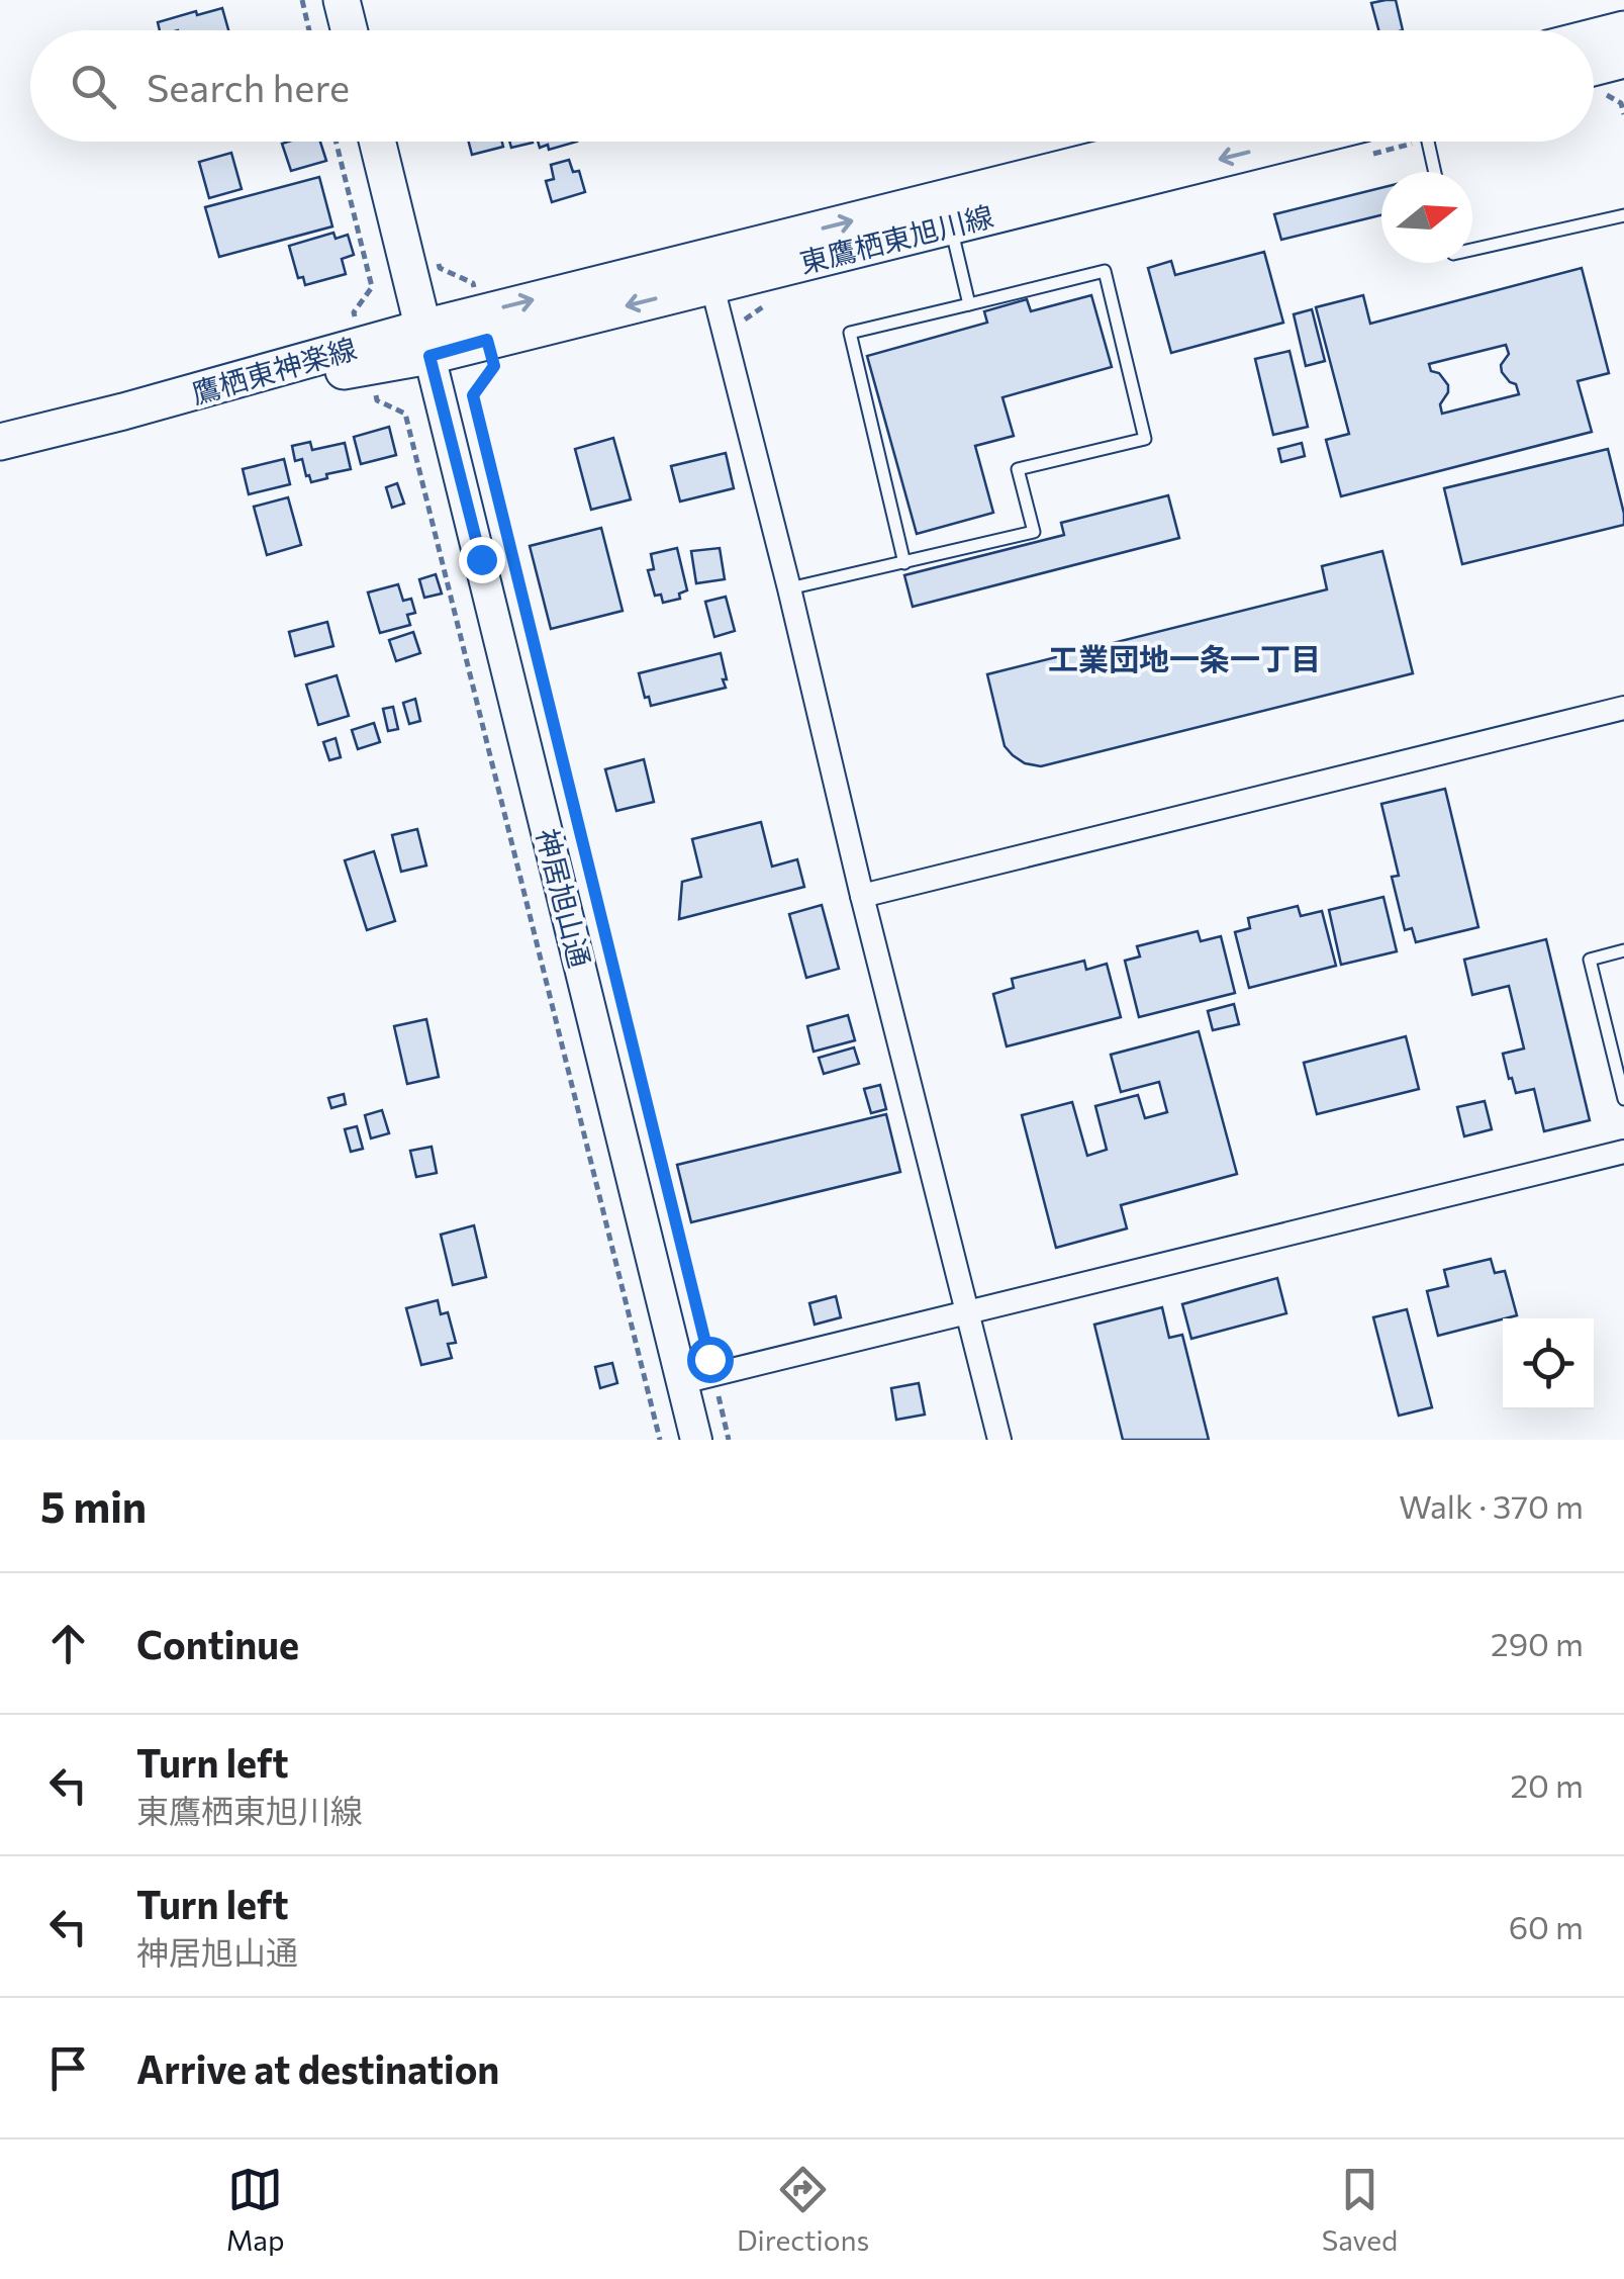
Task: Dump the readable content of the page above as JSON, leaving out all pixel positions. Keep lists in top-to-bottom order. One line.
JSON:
{"streets":{"main road":["東鷹栖東旭川線","鷹栖東神楽線","神居旭山通"]},"crossings":[["東鷹栖東旭川線","鷹栖東神楽線"],["東鷹栖東旭川線","神居旭山通"],["鷹栖東神楽線","神居旭山通"]],"districts":["工業団地一条一丁目"],"north":"right","page":{"search":"Search here","heading":["5 min","Walk · 370 m"],"list":[["Continue","290 m"],["Turn left","東鷹栖東旭川線","20 m"],["Turn left","神居旭山通","60 m"],"Arrive at destination"],"nav":["Map","Directions","Saved"]}}
